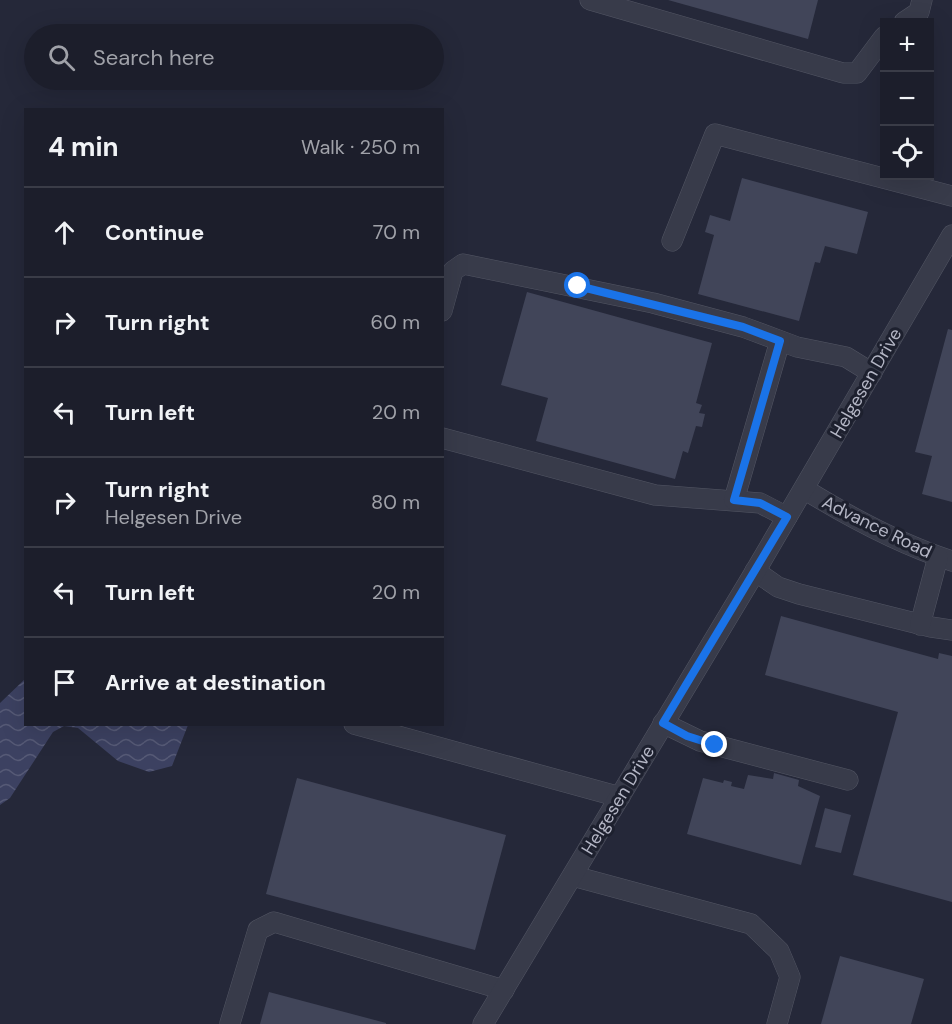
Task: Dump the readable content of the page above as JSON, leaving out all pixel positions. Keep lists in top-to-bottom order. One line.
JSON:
{"streets":{"street":["Helgesen Drive","Advance Road"]},"crossings":[["Helgesen Drive","Advance Road"]],"page":{"map_buttons":["+","−"],"search":"Search here","heading":["4 min","Walk · 250 m"],"list":[["Continue","70 m"],["Turn right","60 m"],["Turn left","20 m"],["Turn right","Helgesen Drive","80 m"],["Turn left","20 m"],"Arrive at destination"]}}
